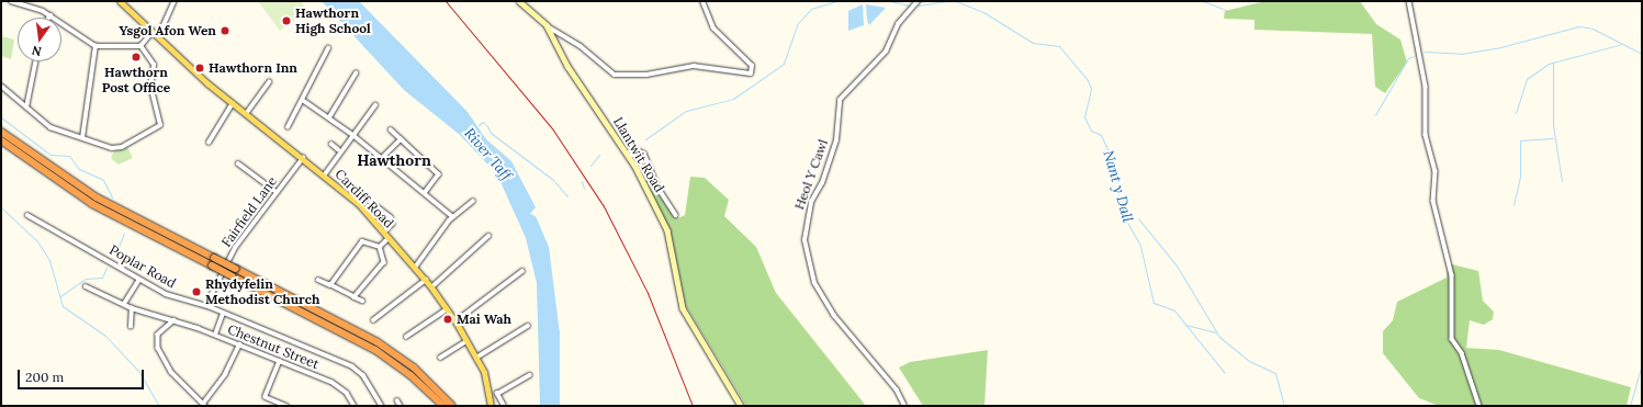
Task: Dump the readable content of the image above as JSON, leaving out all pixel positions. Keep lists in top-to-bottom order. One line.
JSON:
{"streets":{"main road":["Llantwit Road","Cardiff Road"],"street":["Heol Y Cawl","Fairfield Lane","Poplar Road","Chestnut Street"]},"crossings":[["Cardiff Road","Fairfield Lane"],["Fairfield Lane","Poplar Road"]],"districts":["Hawthorn"],"water":["River Taff","Nant y Dall"],"places":["Hawthorn High School","Ysgol Afon Wen","Hawthorn Post Office","Hawthorn Inn","Rhydyfelin Methodist Church","Mai Wah"],"scale_bar":"200 m","north":"bottom"}
